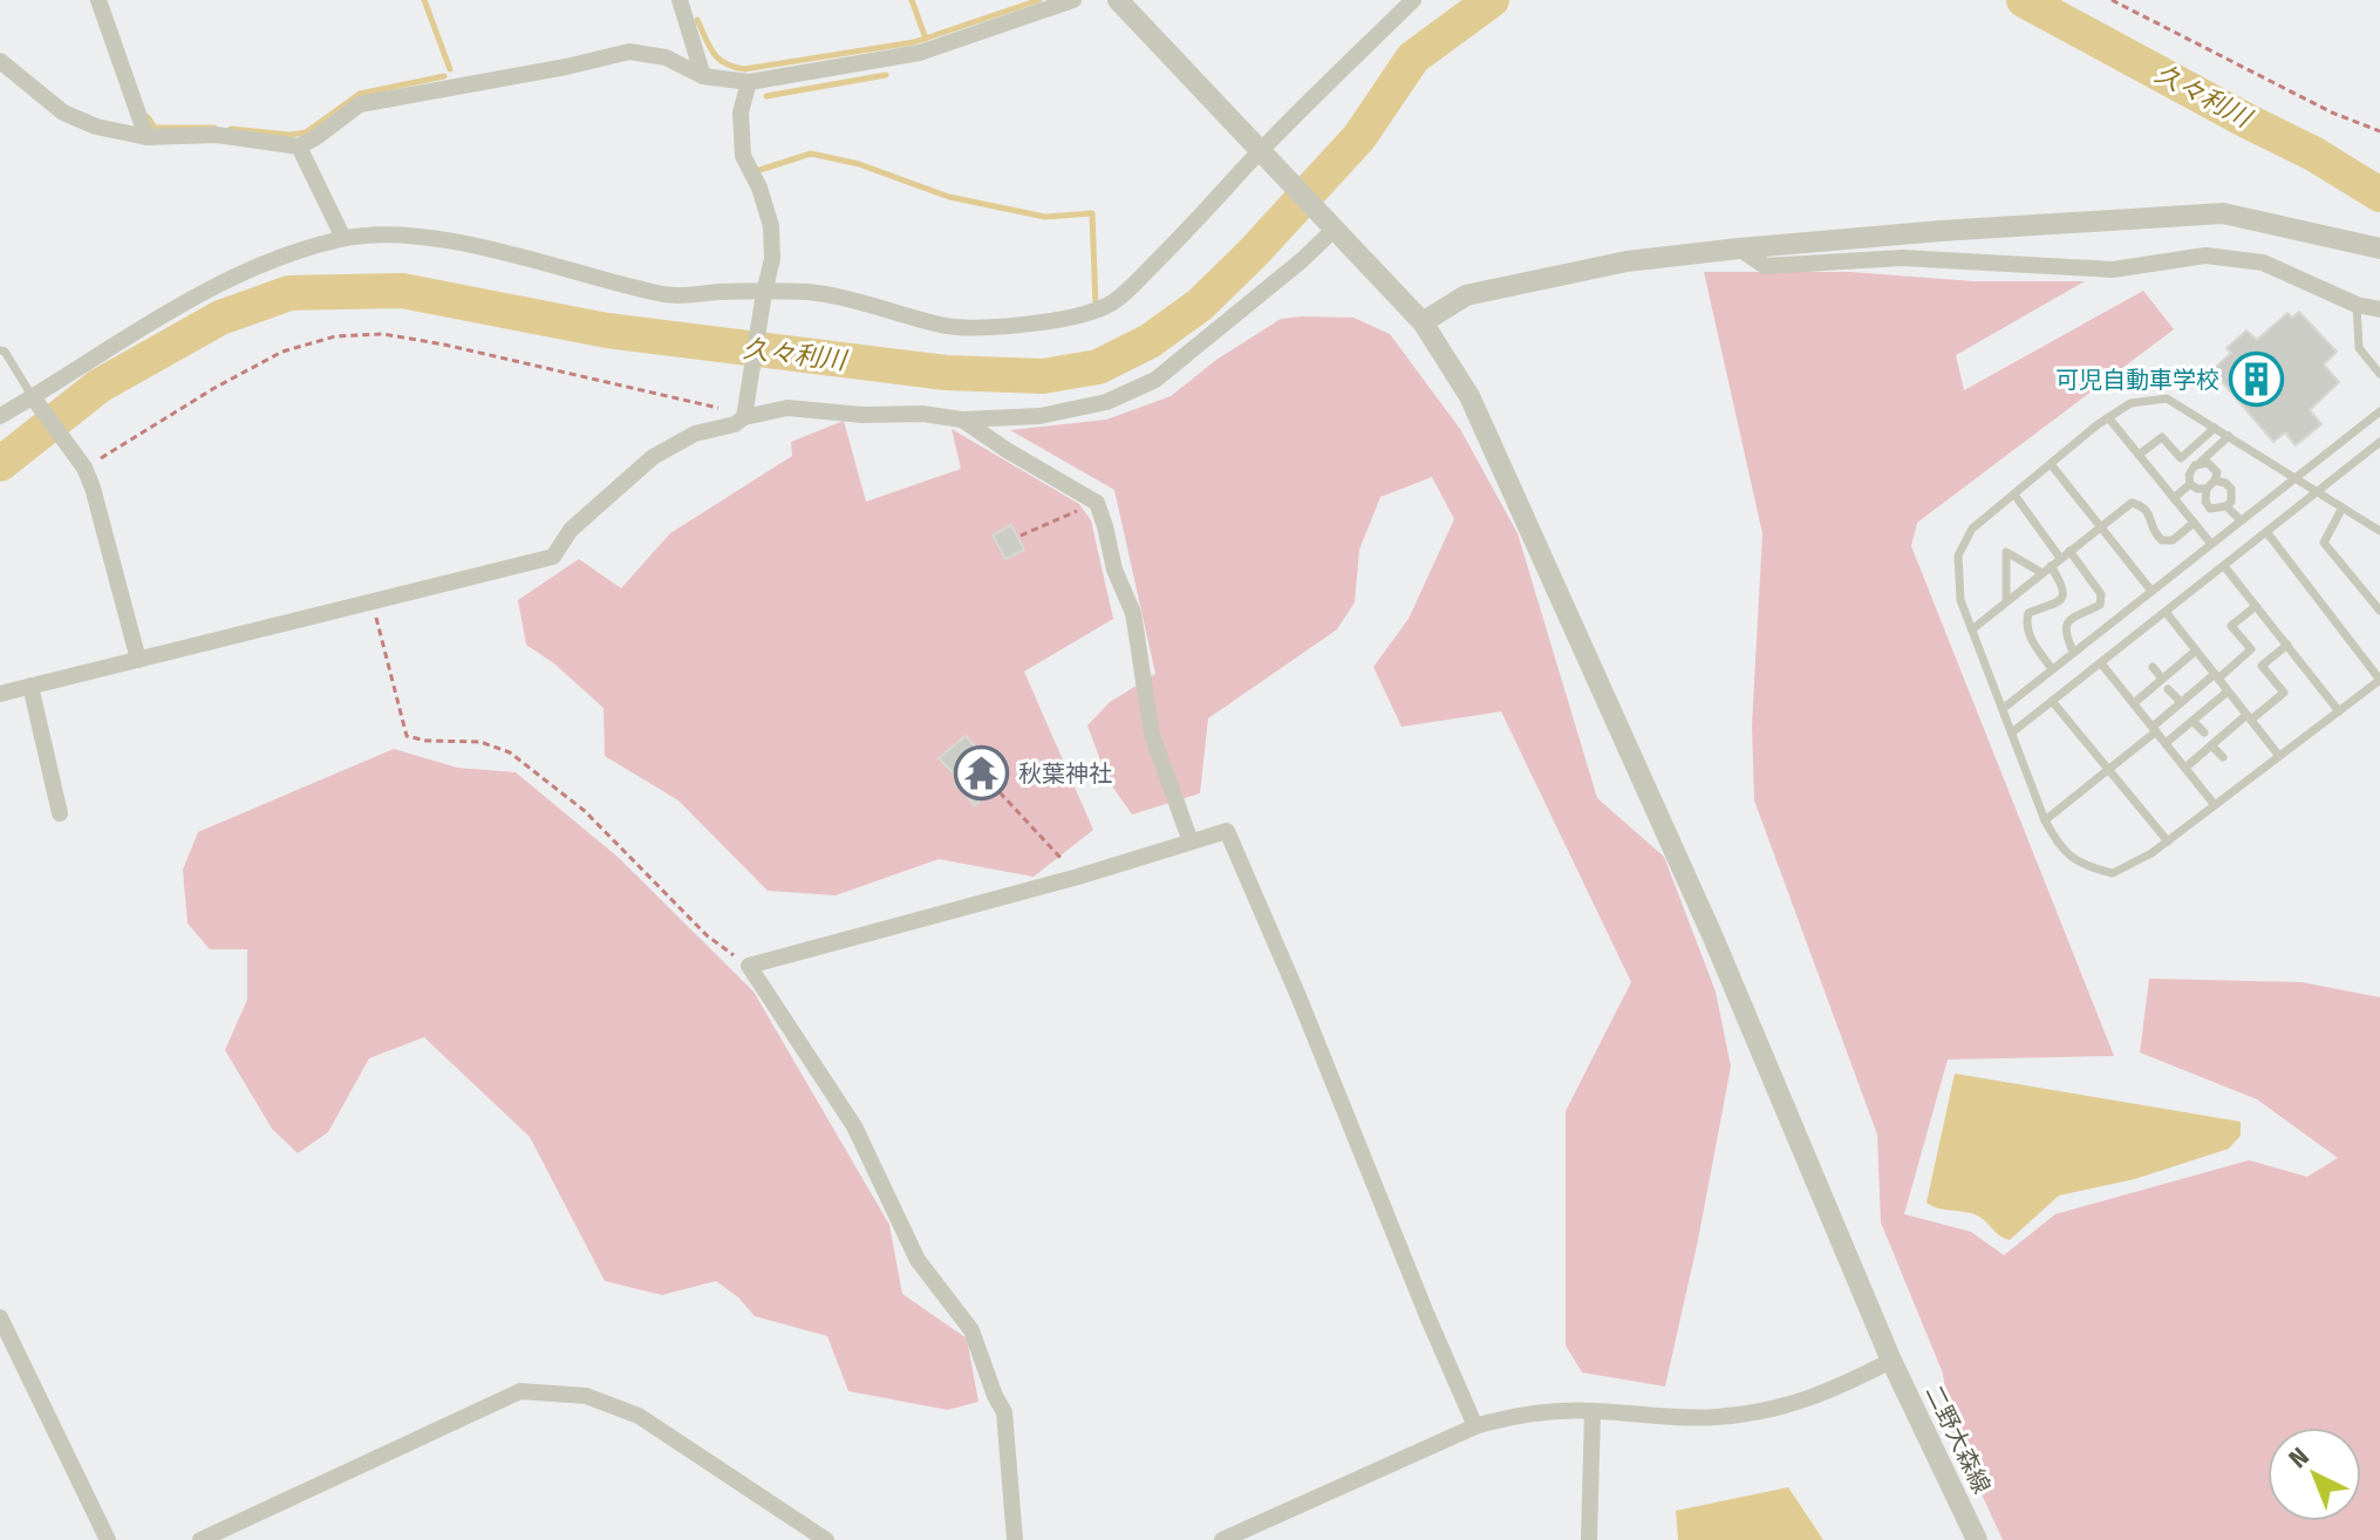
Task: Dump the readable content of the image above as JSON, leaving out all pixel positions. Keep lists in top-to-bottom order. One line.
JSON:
{"streets":{"street":["二野大森線"]},"water":["久々利川"],"places":{"building":["可児自動車学校"],"temple":["秋葉神社"]},"north":"top left"}
